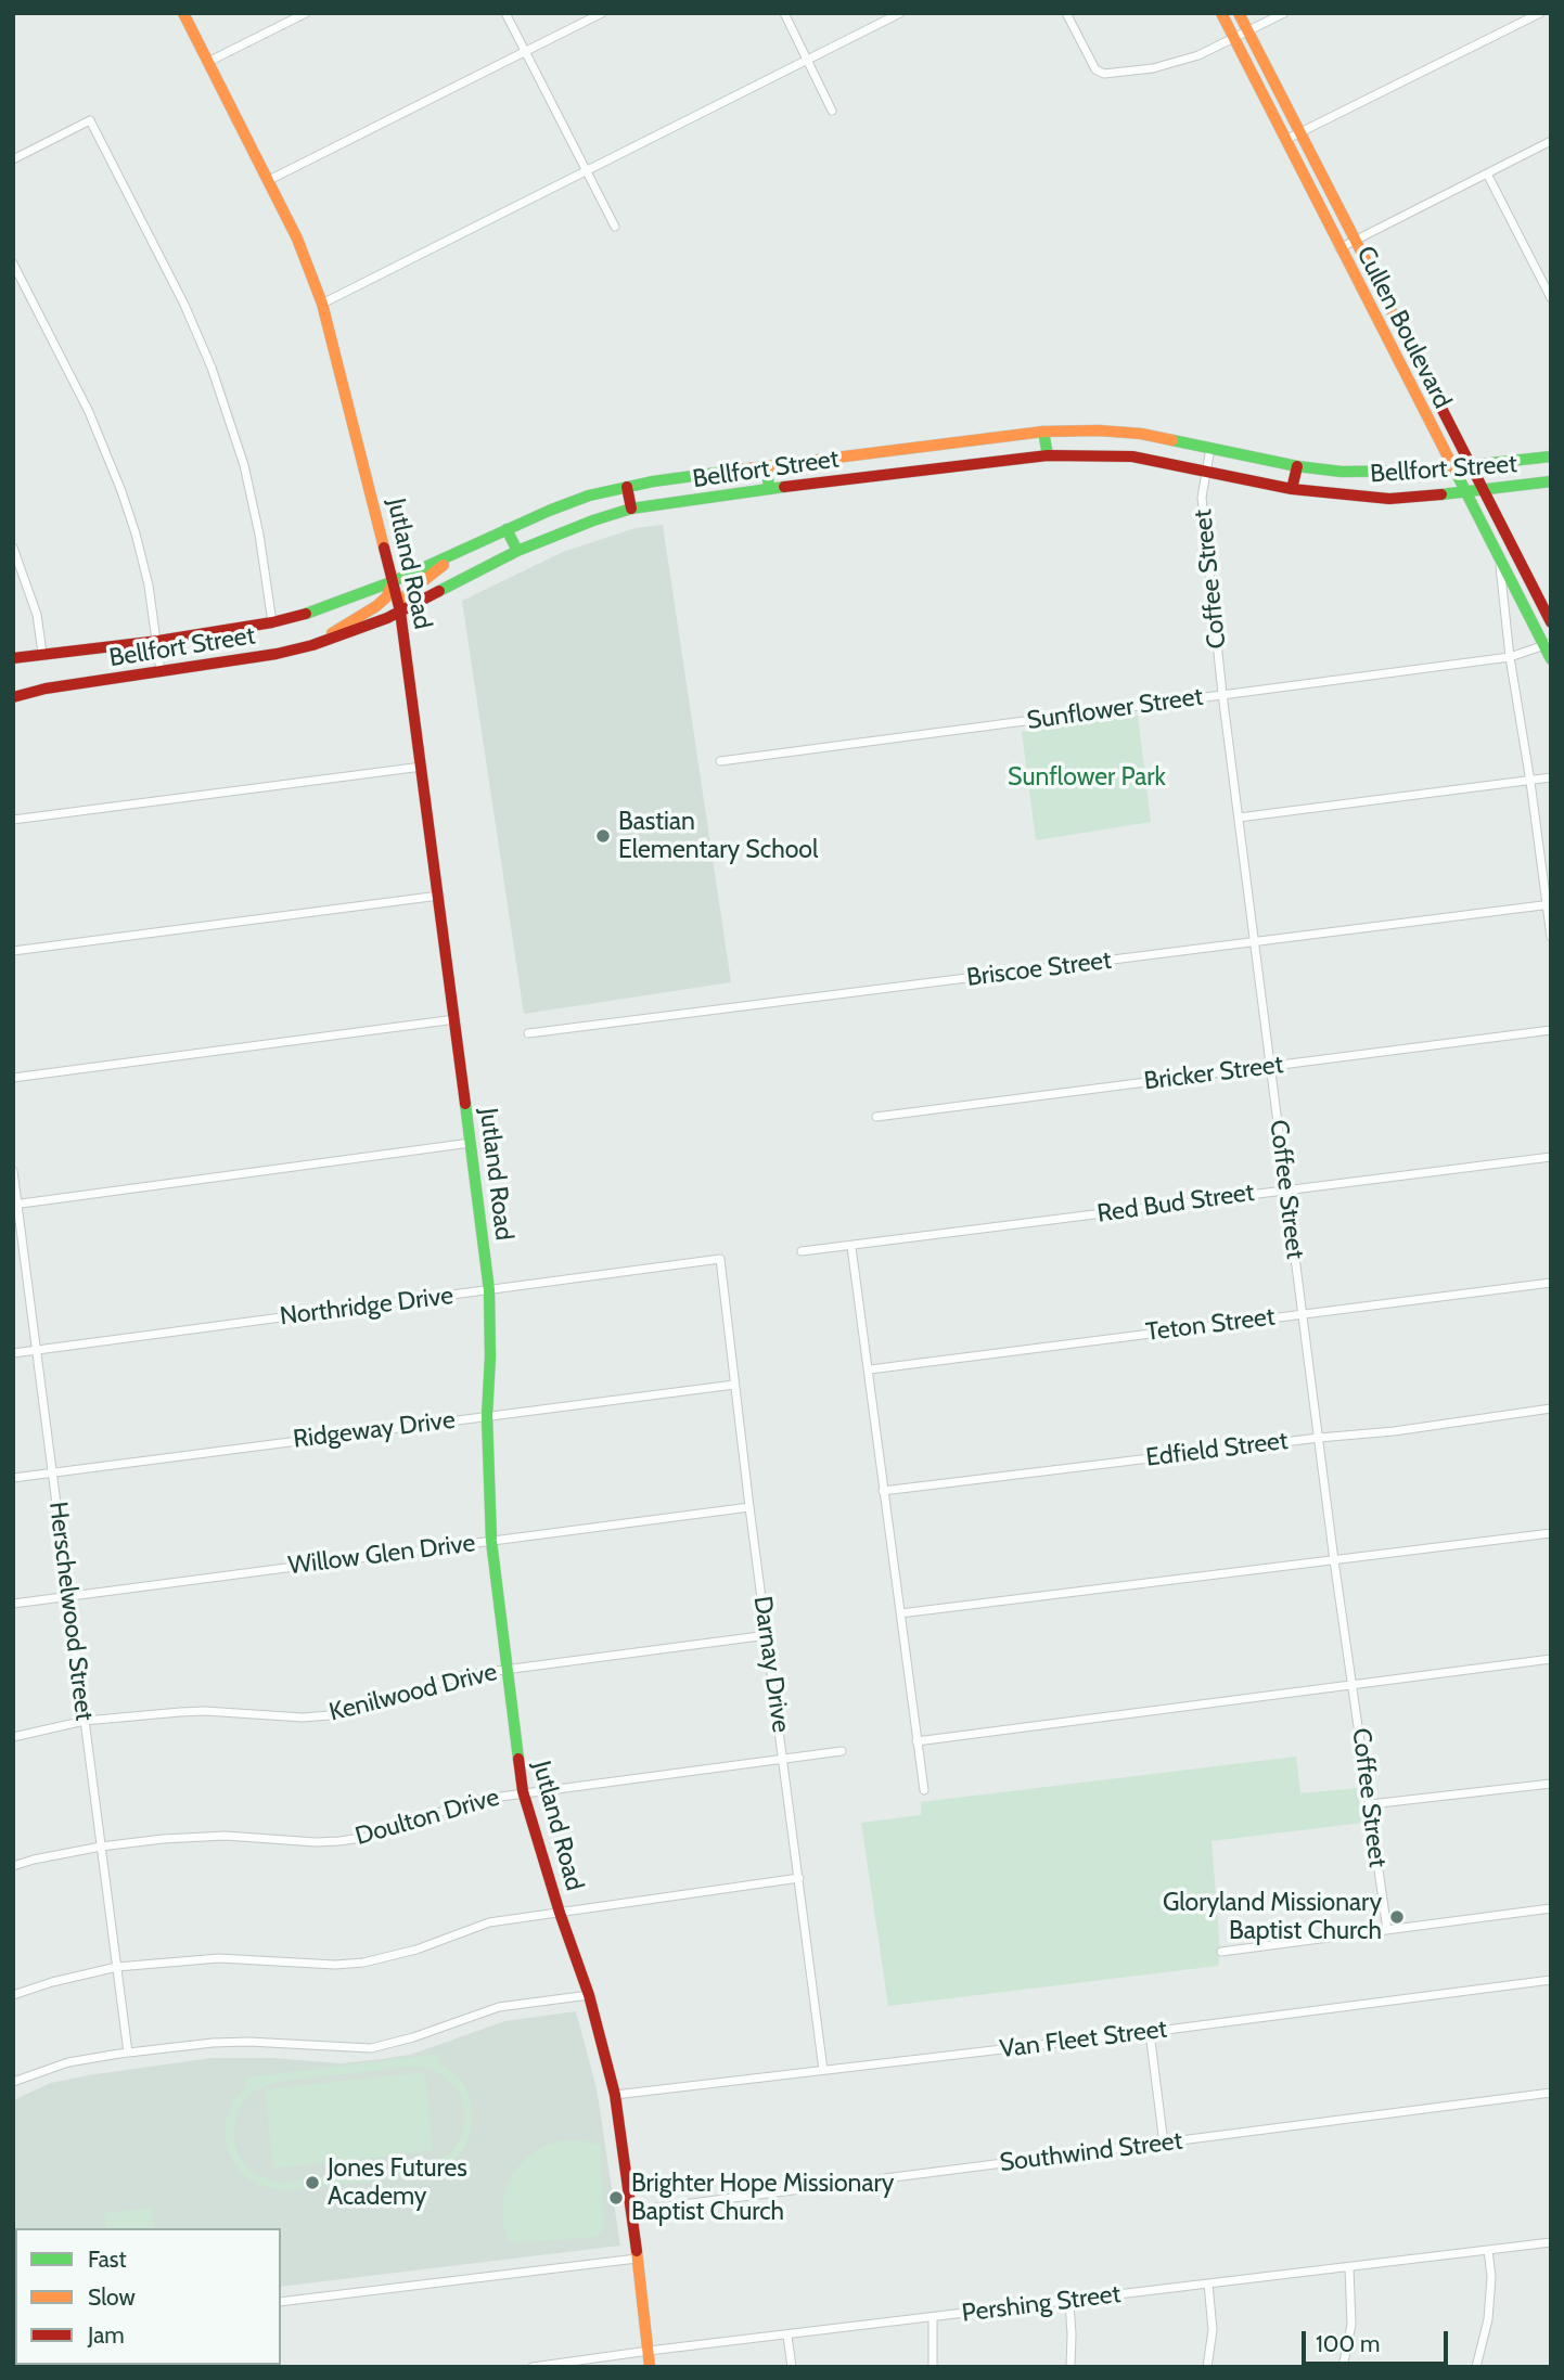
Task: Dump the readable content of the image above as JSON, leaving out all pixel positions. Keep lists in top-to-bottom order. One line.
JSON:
{"streets":{"main road":["Cullen Boulevard","Bellfort Street","Jutland Road"],"street":["Coffee Street","Sunflower Street","Briscoe Street","Bricker Street","Red Bud Street","Northridge Drive","Teton Street","Ridgeway Drive","Edfield Street","Willow Glen Drive","Herschelwood Street","Darnay Drive","Kenilwood Drive","Doulton Drive","Van Fleet Street","Southwind Street","Pershing Street"]},"crossings":[["Cullen Boulevard","Bellfort Street"],["Cullen Boulevard","Sunflower Street"],["Bellfort Street","Jutland Road"],["Bellfort Street","Coffee Street"],["Jutland Road","Northridge Drive"],["Jutland Road","Ridgeway Drive"],["Jutland Road","Willow Glen Drive"],["Jutland Road","Kenilwood Drive"],["Jutland Road","Doulton Drive"],["Jutland Road","Van Fleet Street"],["Jutland Road","Southwind Street"],["Jutland Road","Pershing Street"],["Coffee Street","Sunflower Street"],["Coffee Street","Briscoe Street"],["Coffee Street","Bricker Street"],["Coffee Street","Red Bud Street"],["Coffee Street","Teton Street"],["Coffee Street","Edfield Street"],["Northridge Drive","Herschelwood Street"],["Northridge Drive","Darnay Drive"],["Ridgeway Drive","Herschelwood Street"],["Ridgeway Drive","Darnay Drive"],["Willow Glen Drive","Herschelwood Street"],["Willow Glen Drive","Darnay Drive"],["Herschelwood Street","Kenilwood Drive"],["Herschelwood Street","Doulton Drive"],["Darnay Drive","Kenilwood Drive"],["Darnay Drive","Doulton Drive"],["Darnay Drive","Van Fleet Street"]],"parks":["Sunflower Park"],"places":["Bastian Elementary School","Gloryland Missionary Baptist Church","Jones Futures Academy","Brighter Hope Missionary Baptist Church"],"legend":["Fast","Slow","Jam"],"scale_bar":"100 m"}
